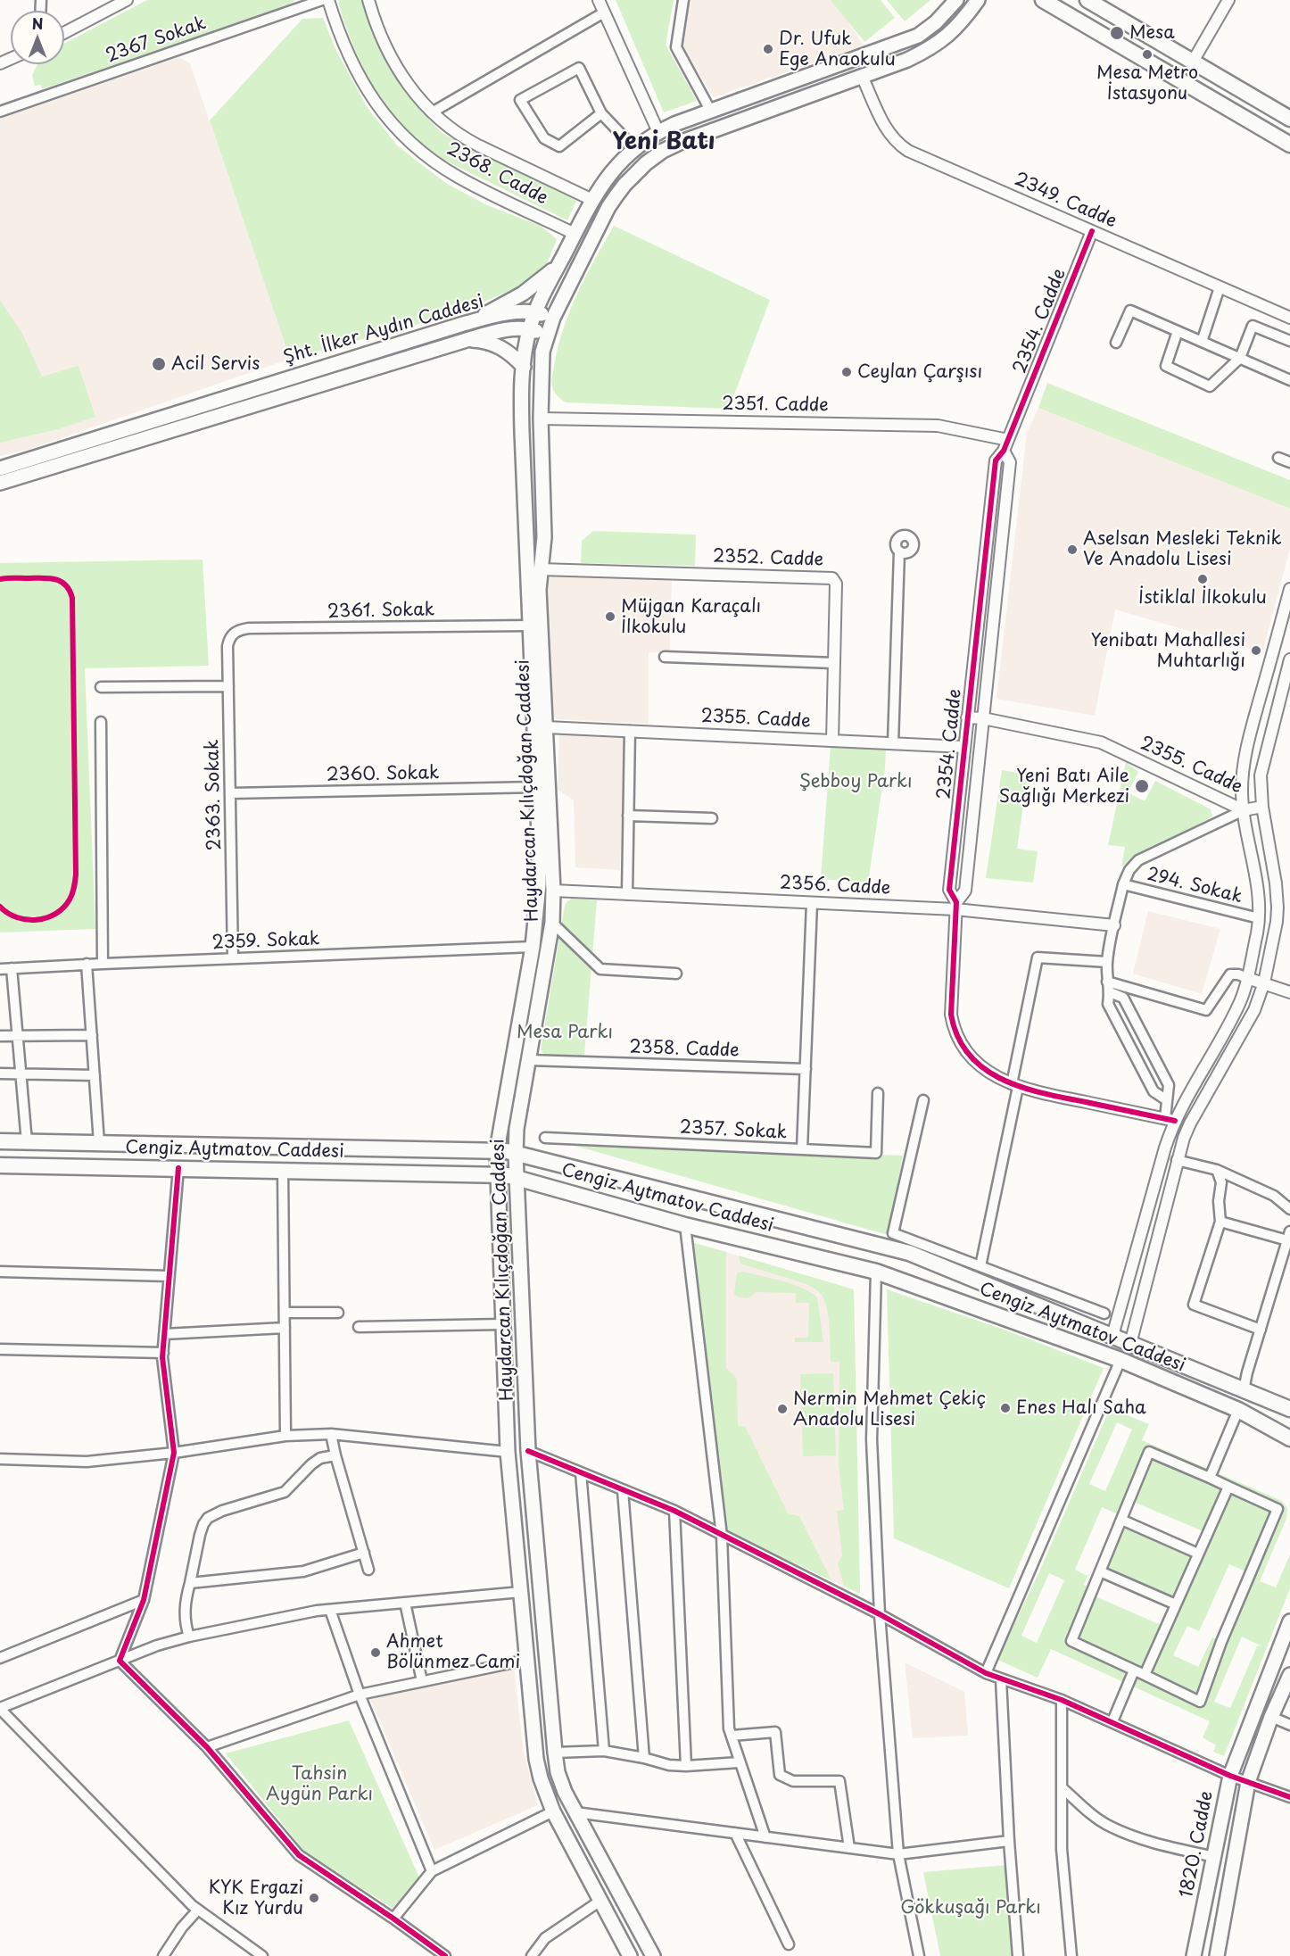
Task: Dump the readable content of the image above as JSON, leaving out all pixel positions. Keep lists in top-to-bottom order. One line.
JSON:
{"streets":{"main road":["Şht. İlker Aydın Caddesi","Haydarcan Kılıçdoğan Caddesi","Cengiz Aytmatov Caddesi","1820. Cadde"],"street":["2367 Sokak","2368. Cadde","2349. Cadde","2354. Cadde","2351. Cadde","2352. Cadde","2361. Sokak","2355. Cadde","2360. Sokak","2363. Sokak","2356. Cadde","294. Sokak","2359. Sokak","2358. Cadde","2357. Sokak"]},"crossings":[["2368. Cadde","Haydarcan Kılıçdoğan Caddesi"],["2349. Cadde","2354. Cadde"],["2349. Cadde","Haydarcan Kılıçdoğan Caddesi"],["2354. Cadde","2351. Cadde"],["2354. Cadde","2355. Cadde"],["2354. Cadde","2356. Cadde"],["Şht. İlker Aydın Caddesi","Haydarcan Kılıçdoğan Caddesi"],["2351. Cadde","Haydarcan Kılıçdoğan Caddesi"],["2352. Cadde","2355. Cadde"],["2352. Cadde","Haydarcan Kılıçdoğan Caddesi"],["2361. Sokak","Haydarcan Kılıçdoğan Caddesi"],["2361. Sokak","2363. Sokak"],["2355. Cadde","Haydarcan Kılıçdoğan Caddesi"],["2355. Cadde","294. Sokak"],["2360. Sokak","Haydarcan Kılıçdoğan Caddesi"],["2360. Sokak","2363. Sokak"],["Haydarcan Kılıçdoğan Caddesi","2356. Cadde"],["Haydarcan Kılıçdoğan Caddesi","2359. Sokak"],["Haydarcan Kılıçdoğan Caddesi","2358. Cadde"],["Haydarcan Kılıçdoğan Caddesi","Cengiz Aytmatov Caddesi"],["2363. Sokak","2359. Sokak"],["2356. Cadde","294. Sokak"],["2356. Cadde","2357. Sokak"],["2358. Cadde","2357. Sokak"]],"districts":["Yeni Batı"],"parks":["Şebboy Parkı","Mesa Parkı","Tahsin Aygün Parkı","Gökkuşağı Parkı"],"places":["Mesa","Dr. Ufuk Ege Anaokulu","Mesa Metro İstasyonu","Acil Servis","Ceylan Çarşısı","Aselsan Mesleki Teknik Ve Anadolu Lisesi","İstiklal İlkokulu","Müjgan Karaçalı İlkokulu","Yenibatı Mahallesi Muhtarlığı","Yeni Batı Aile Sağlığı Merkezi","Enes Halı Saha","Nermin Mehmet Çekiç Anadolu Lisesi","Ahmet Bölünmez Cami","KYK Ergazi Kız Yurdu"],"north":"top"}
